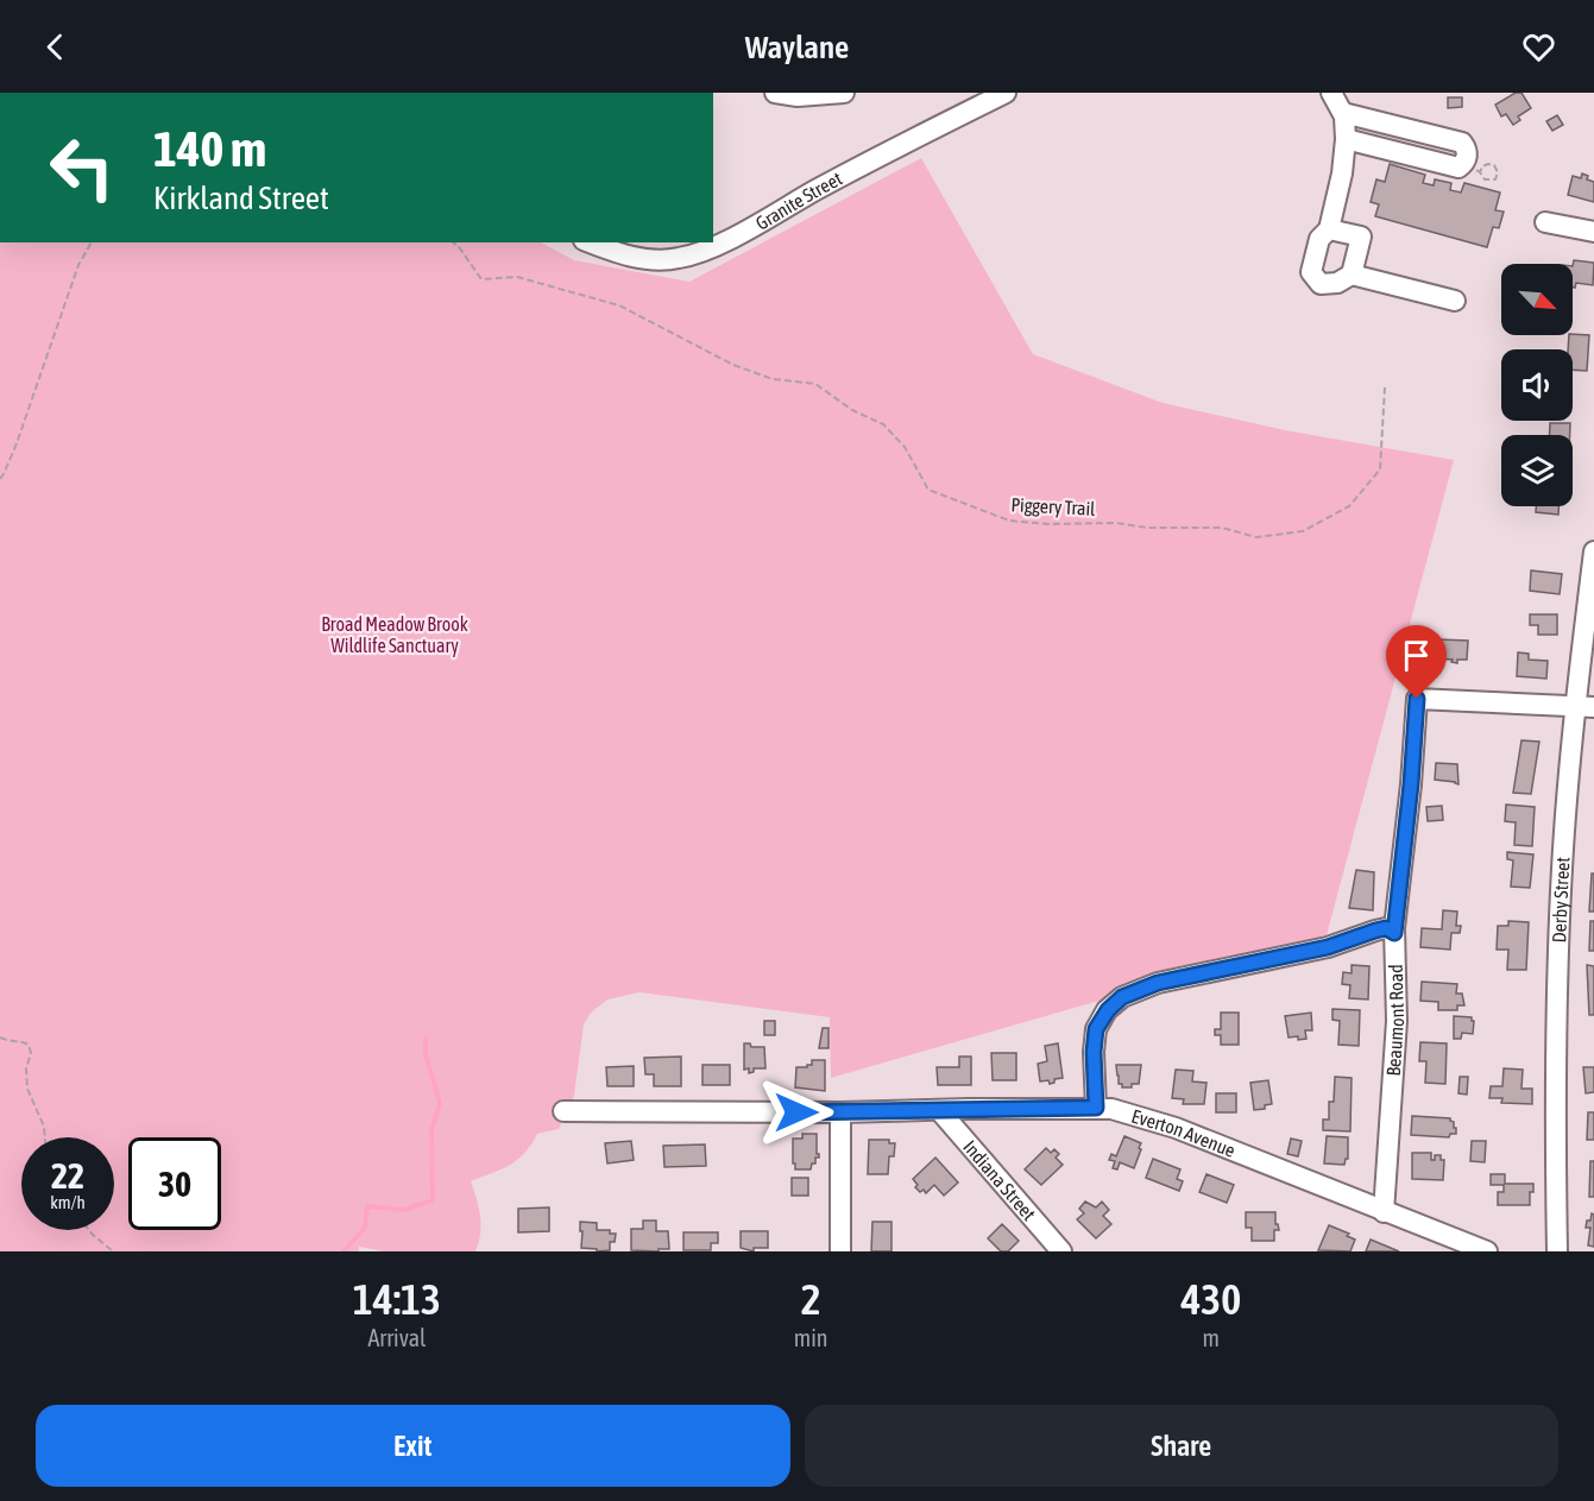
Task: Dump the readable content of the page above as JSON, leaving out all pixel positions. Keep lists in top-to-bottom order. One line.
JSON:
{"streets":{"street":["Granite Street","Derby Street","Beaumont Road","Everton Avenue","Indiana Street"],"path":["Piggery Trail"]},"crossings":[["Derby Street","Beaumont Road"],["Beaumont Road","Everton Avenue"],["Everton Avenue","Indiana Street"]],"parks":["Broad Meadow Brook Wildlife Sanctuary"],"north":"bottom right","page":{"header":"Waylane","turn":["140 m","Kirkland Street"],"speed":"22 km/h","limit":"30","eta":["14:13","Arrival","2","min","430","m"],"buttons":["Exit","Share"]}}
